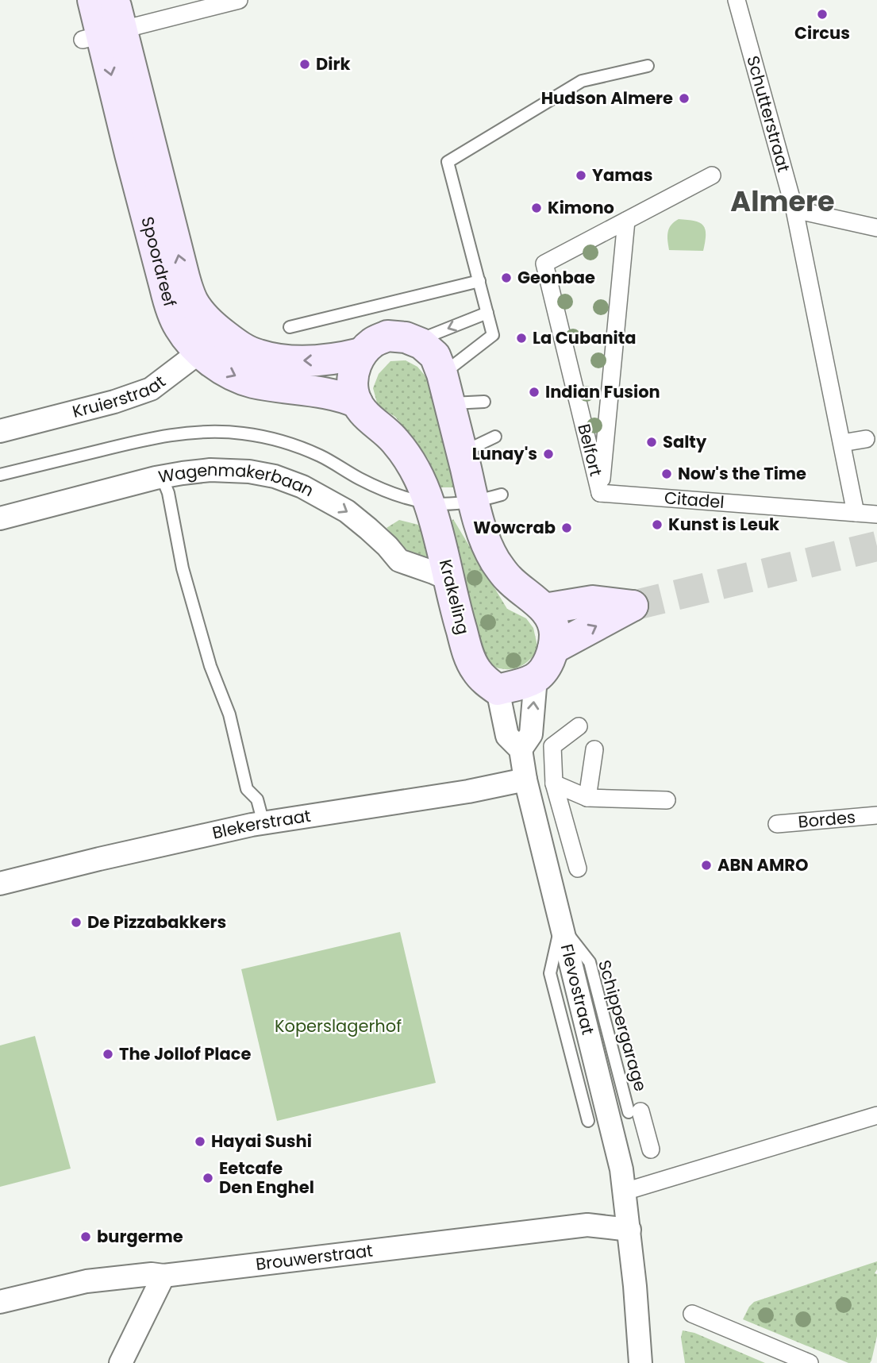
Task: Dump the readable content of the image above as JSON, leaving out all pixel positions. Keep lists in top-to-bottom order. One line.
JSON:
{"streets":{"main road":["Spoordreef","Krakeling"],"street":["Schutterstraat","Kruierstraat","Belfort","Wagenmakerbaan","Citadel","Bordes","Blekerstraat","Flevostraat","Brouwerstraat"],"lane":["Schippergarage"]},"crossings":[["Spoordreef","Kruierstraat"],["Spoordreef","Krakeling"],["Belfort","Citadel"],["Wagenmakerbaan","Krakeling"],["Krakeling","Flevostraat"],["Blekerstraat","Flevostraat"],["Flevostraat","Schippergarage"],["Flevostraat","Brouwerstraat"]],"one_way":["Wagenmakerbaan"],"districts":["Almere"],"parks":["Koperslagerhof"],"places":["Circus","Dirk","Hudson Almere","Yamas","Kimono","Geonbae","La Cubanita","Indian Fusion","Salty","Lunay's","Now's the Time","Kunst is Leuk","Wowcrab","ABN AMRO","De Pizzabakkers","The Jollof Place","Hayai Sushi","Eetcafe Den Enghel","burgerme"]}
